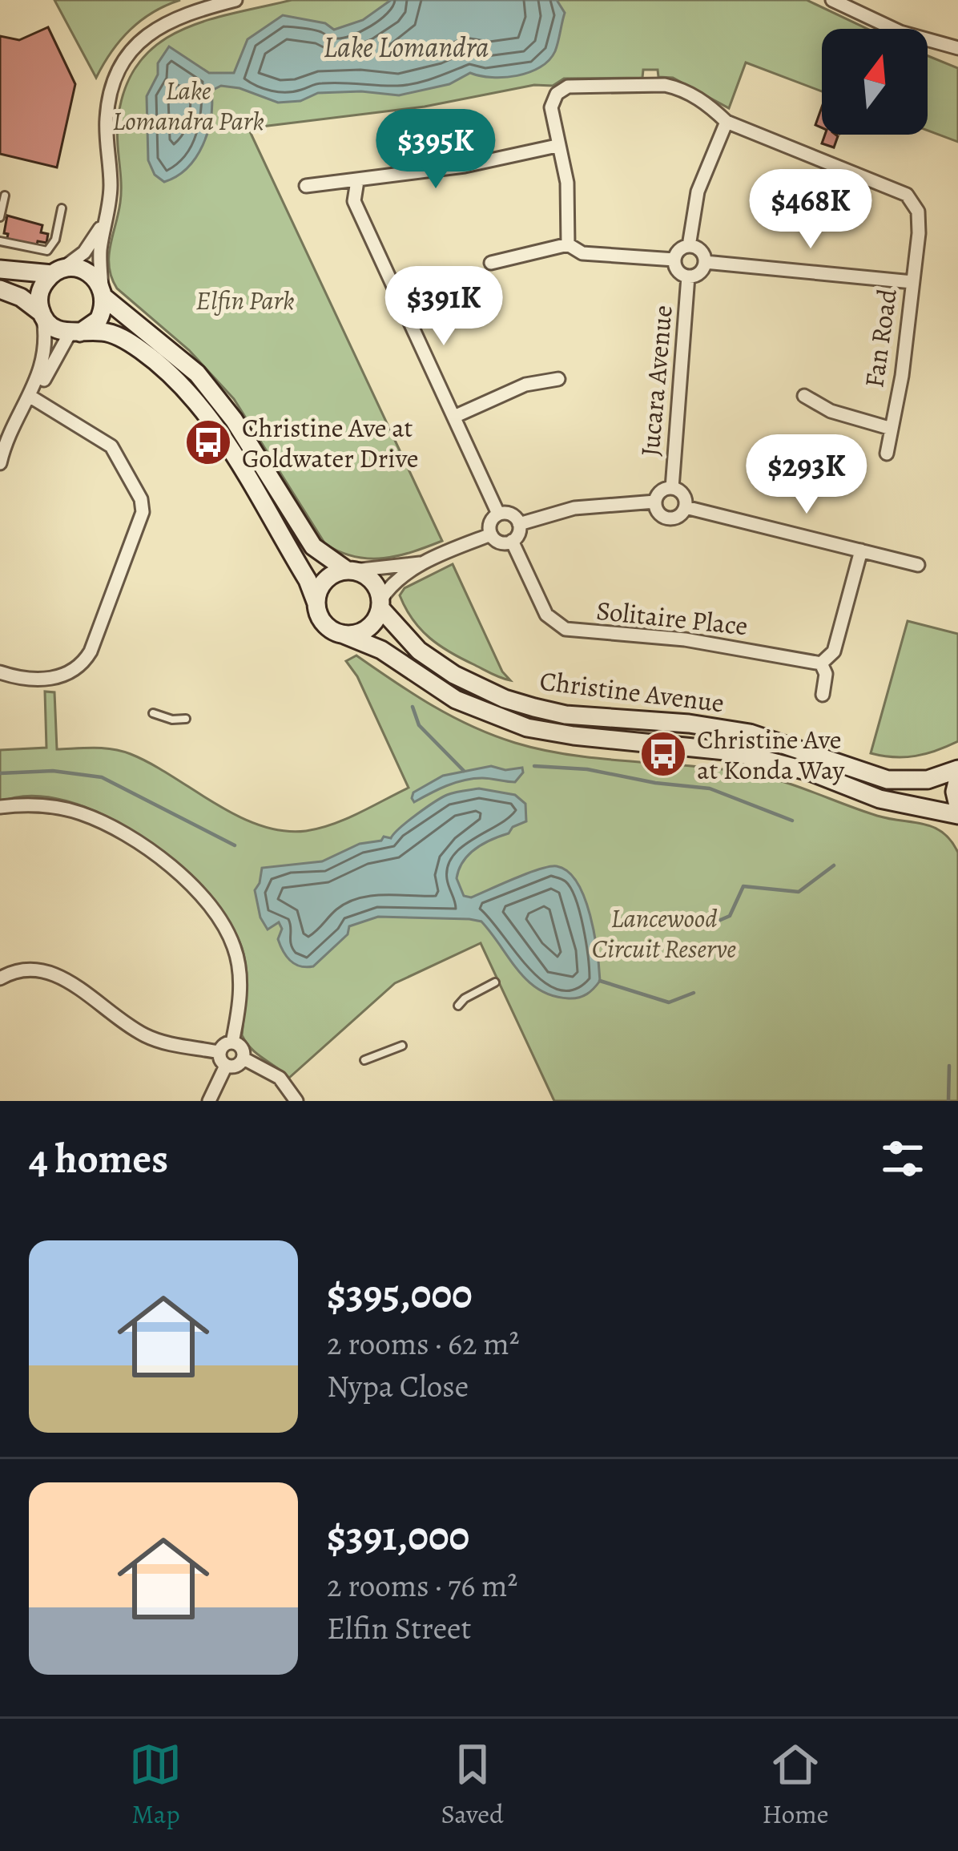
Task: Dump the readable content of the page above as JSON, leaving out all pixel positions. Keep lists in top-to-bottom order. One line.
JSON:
{"streets":{"main road":["Christine Avenue"],"street":["Fan Road","Jucara Avenue","Solitaire Place"]},"water":["Lake Lomandra"],"parks":["Lake Lomandra Park","Elfin Park","Lancewood Circuit Reserve"],"places":{"bus stop":["Christine Ave at Goldwater Drive","Christine Ave at Konda Way"]},"north":"top","page":{"price":["$395K","$468K","$391K","$293K"],"heading":"4 homes","list":[{"name":"$395,000","note":"2 rooms · 62 m² · Nypa Close"},{"name":"$391,000","note":"2 rooms · 76 m² · Elfin Street"}],"tabs":["Map","Saved","Home"]}}
